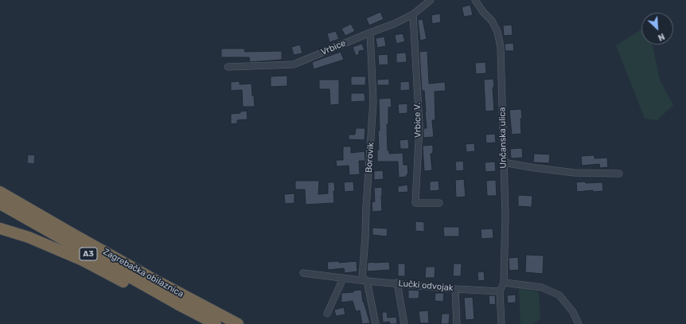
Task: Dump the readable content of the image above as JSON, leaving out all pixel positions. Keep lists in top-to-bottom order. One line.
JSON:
{"streets":{"highway":["A3","Zagrebačka obilaznica"],"street":["Vrbice","Vrbice V.","Unčanska ulica","Borovik","Lučki odvojak"]},"crossings":[["Vrbice","Vrbice V."],["Vrbice","Borovik"],["Borovik","Lučki odvojak"]],"north":"bottom right"}
